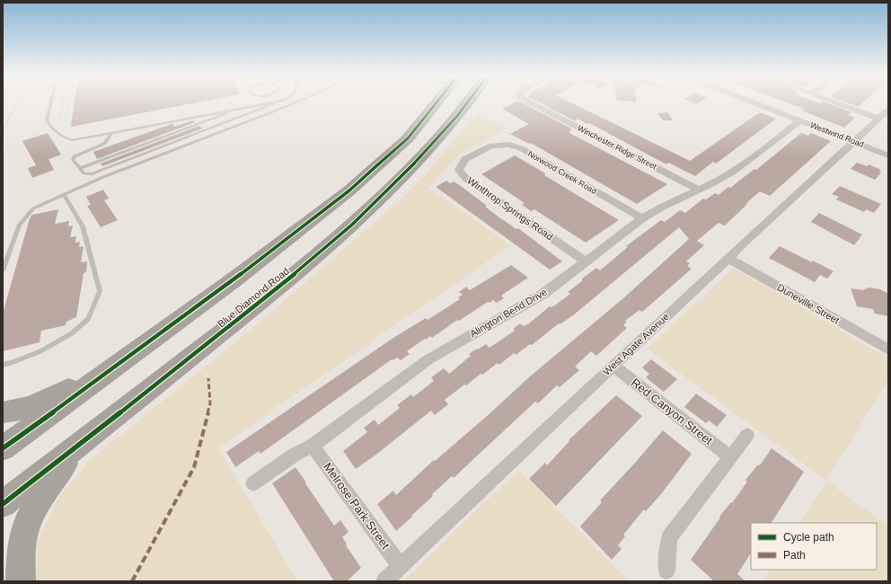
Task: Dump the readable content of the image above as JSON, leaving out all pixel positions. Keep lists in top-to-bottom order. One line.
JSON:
{"streets":{"highway":["Blue Diamond Road"],"street":["Westwind Road","Winchester Ridge Street","Norwood Creek Road","Winthrop Springs Road","Duneville Street","Alington Bend Drive","West Agate Avenue","Red Canyon Street","Melrose Park Street"]},"crossings":[["Westwind Road","Alington Bend Drive"],["Westwind Road","West Agate Avenue"],["Winchester Ridge Street","Alington Bend Drive"],["Norwood Creek Road","Winthrop Springs Road"],["Norwood Creek Road","Alington Bend Drive"],["Winthrop Springs Road","Alington Bend Drive"],["Duneville Street","West Agate Avenue"],["Alington Bend Drive","Melrose Park Street"],["West Agate Avenue","Red Canyon Street"],["West Agate Avenue","Melrose Park Street"]],"legend":["Cycle path","Path"]}
